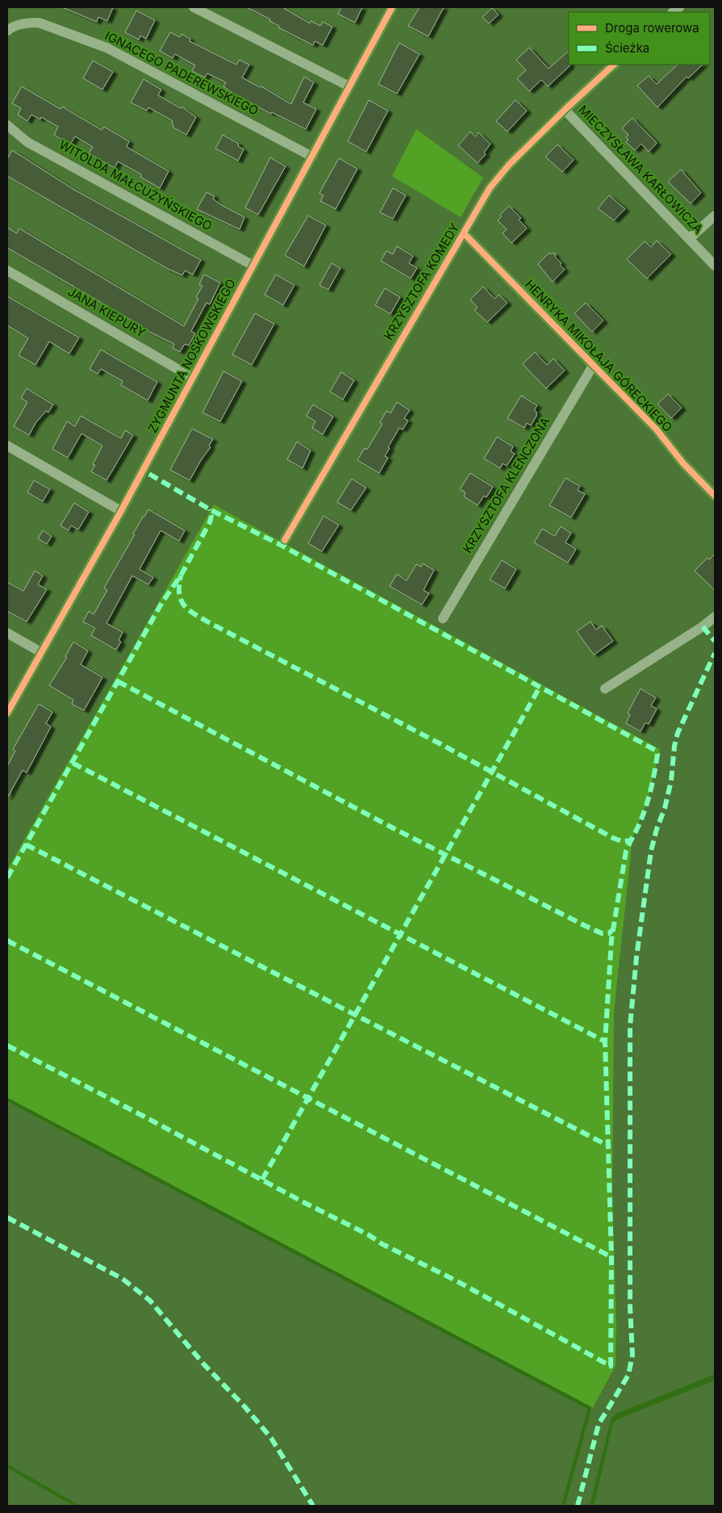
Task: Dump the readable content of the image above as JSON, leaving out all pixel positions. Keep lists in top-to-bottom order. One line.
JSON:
{"streets":{"street":["IGNACEGO PADEREWSKIEGO","MIECZYSŁAWA KARŁOWICZA","WITOLDA MAŁCUŻYŃSKIEGO","KRZYSZTOFA KOMEDY","JANA KIEPURY","ZYGMUNTA NOSKOWSKIEGO","HENRYKA MIKOŁAJA GÓRECKIEGO","KRZYSZTOFA KLENCZONA"]},"crossings":[["IGNACEGO PADEREWSKIEGO","ZYGMUNTA NOSKOWSKIEGO"],["MIECZYSŁAWA KARŁOWICZA","KRZYSZTOFA KOMEDY"],["WITOLDA MAŁCUŻYŃSKIEGO","ZYGMUNTA NOSKOWSKIEGO"],["KRZYSZTOFA KOMEDY","HENRYKA MIKOŁAJA GÓRECKIEGO"],["JANA KIEPURY","ZYGMUNTA NOSKOWSKIEGO"],["HENRYKA MIKOŁAJA GÓRECKIEGO","KRZYSZTOFA KLENCZONA"]],"legend":["Droga rowerowa","Ścieżka"]}
